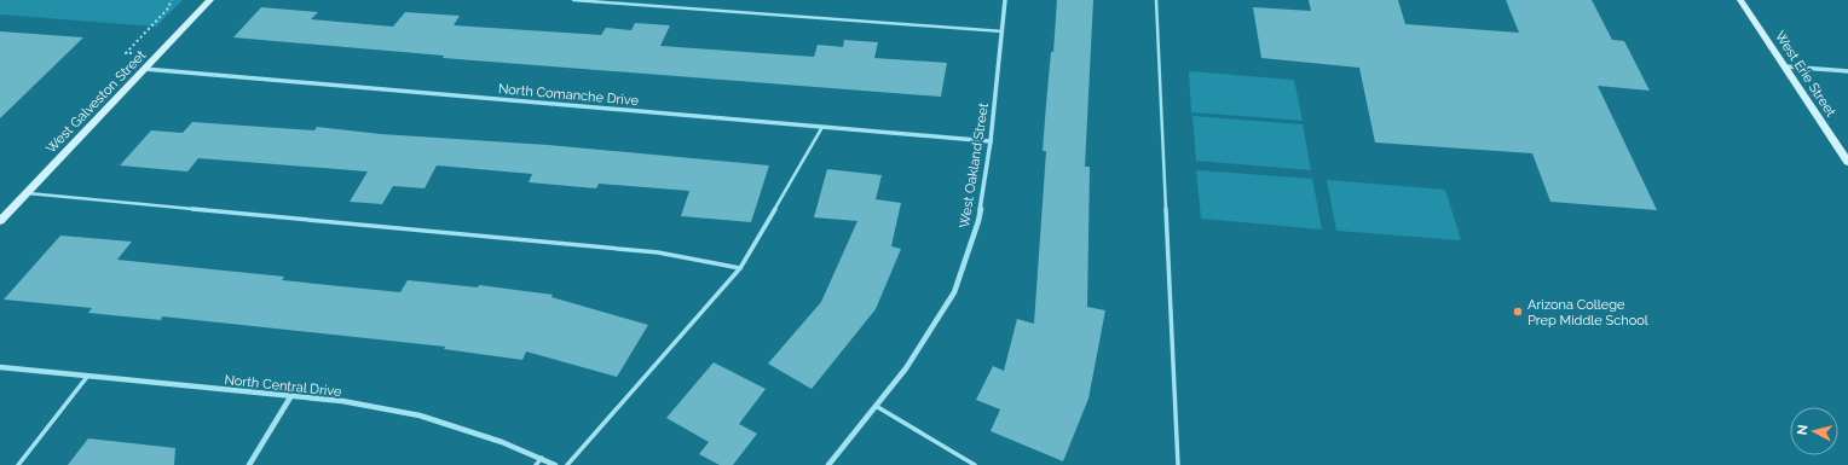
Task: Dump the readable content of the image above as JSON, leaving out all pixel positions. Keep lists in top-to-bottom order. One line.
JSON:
{"streets":{"street":["West Erie Street","North Comanche Drive","West Galveston Street","West Oakland Street","North Central Drive"]},"crossings":[["North Comanche Drive","West Galveston Street"],["North Comanche Drive","West Oakland Street"]],"places":["Arizona College Prep Middle School"],"north":"left"}
